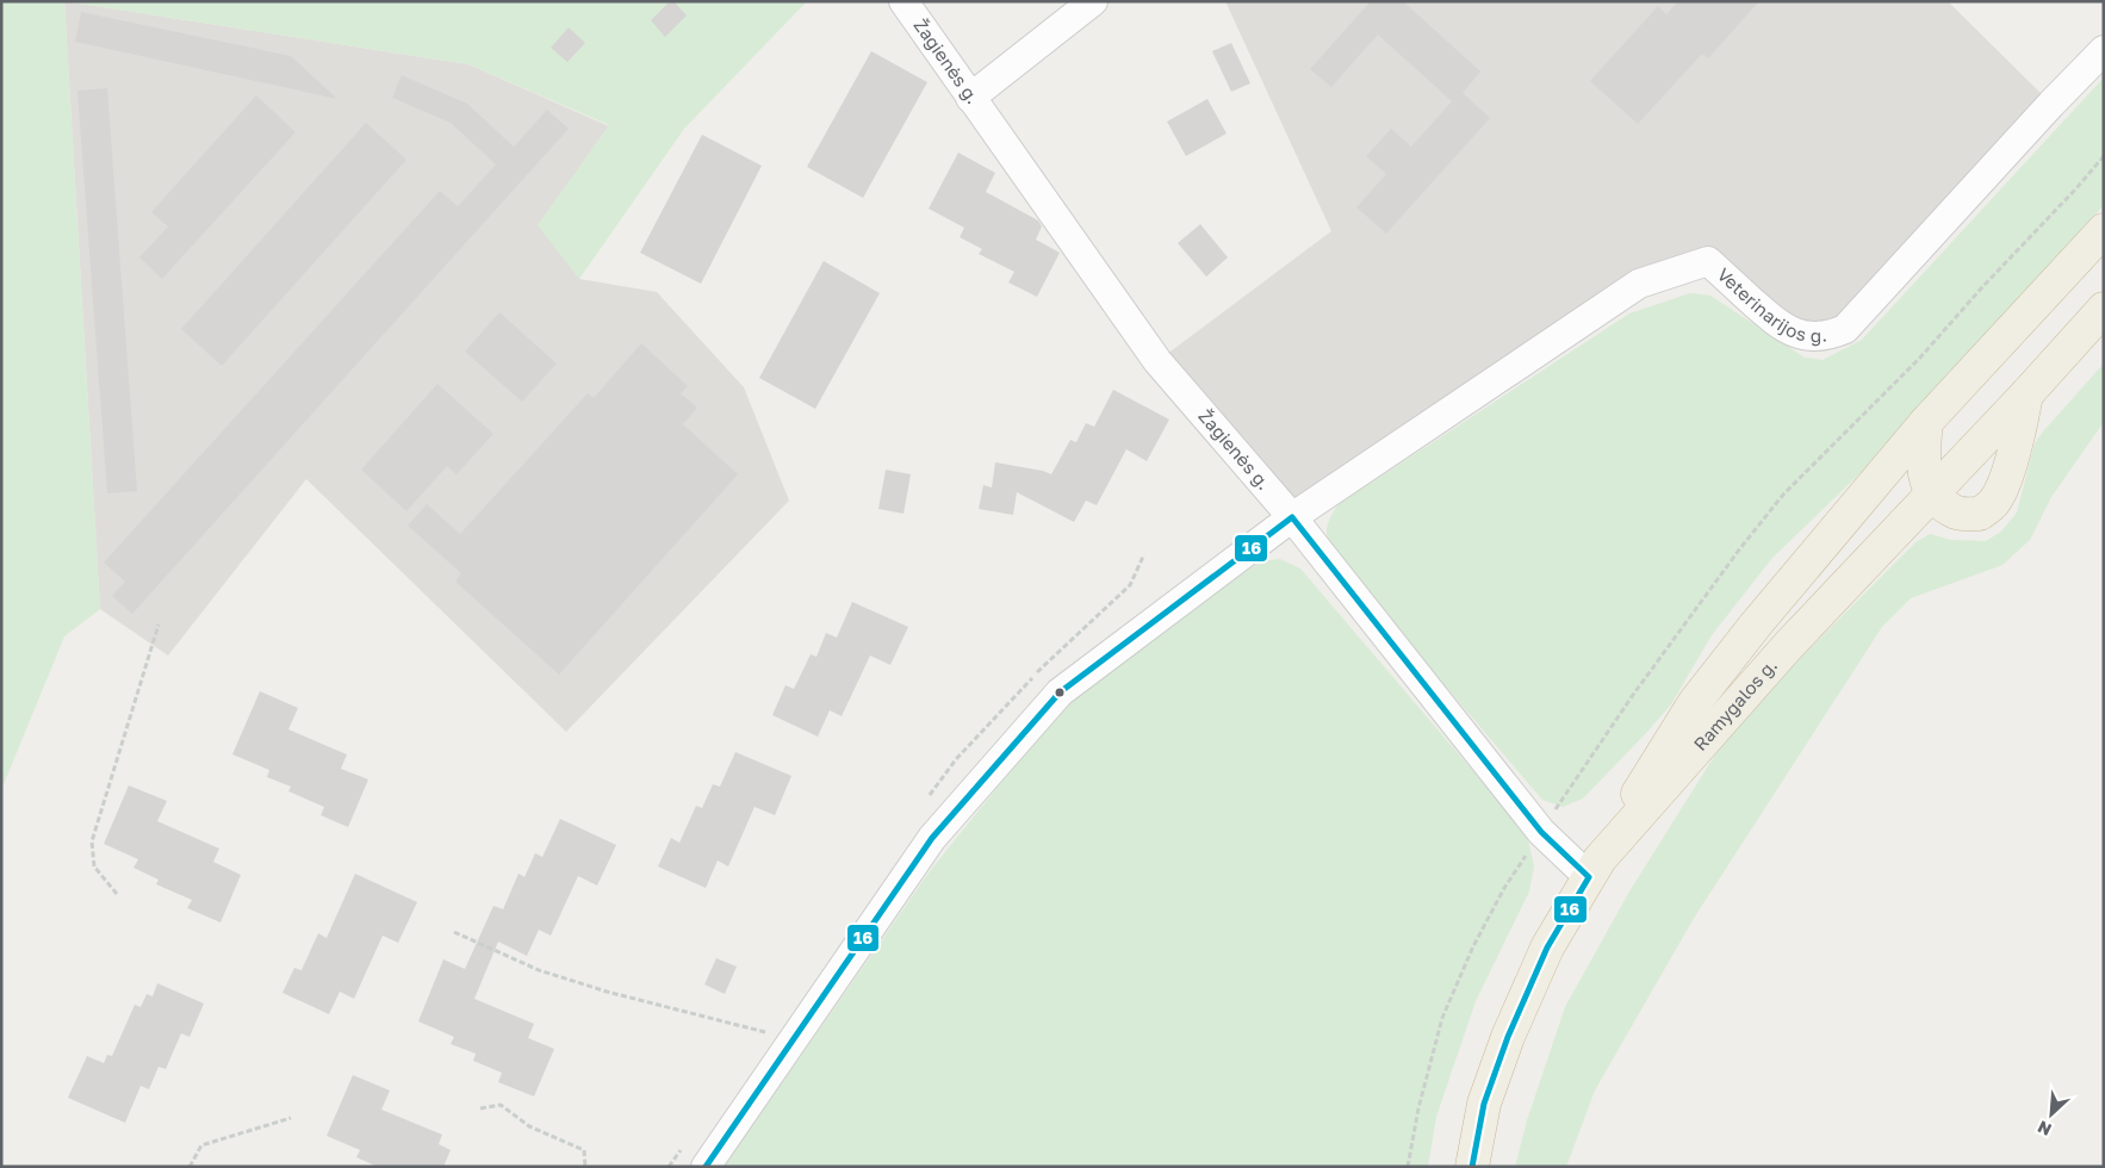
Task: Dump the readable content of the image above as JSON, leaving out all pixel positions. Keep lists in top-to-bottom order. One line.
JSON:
{"streets":{"highway":["Ramygalos g."],"street":["Žagienės g.","Veterinarijos g."]},"crossings":[["Žagienės g.","Veterinarijos g."],["Žagienės g.","Ramygalos g."]],"lines":["transit line 16"],"north":"bottom left"}
